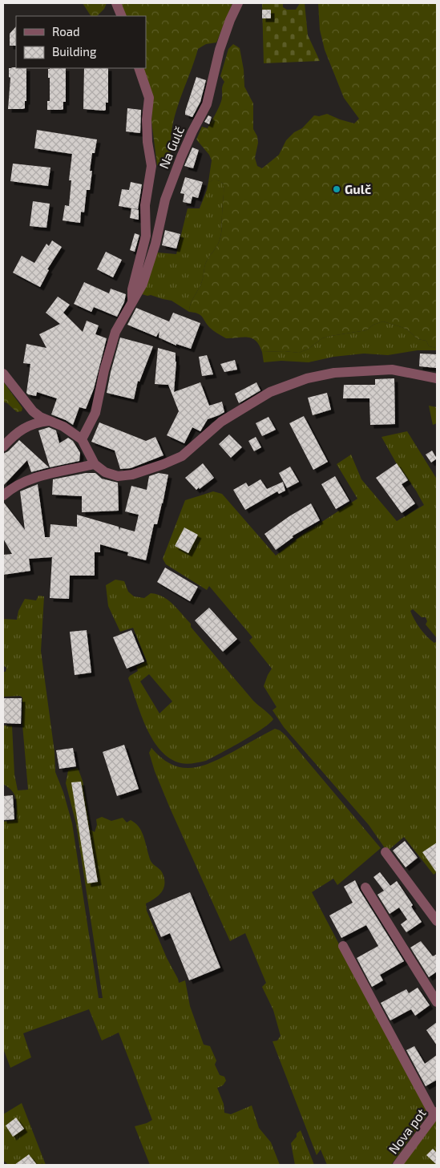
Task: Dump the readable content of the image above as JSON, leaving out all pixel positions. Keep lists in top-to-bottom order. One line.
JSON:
{"streets":{"street":["Na Gulč","Nova pot"]},"places":["Gulč"],"legend":["Road","Building"]}
